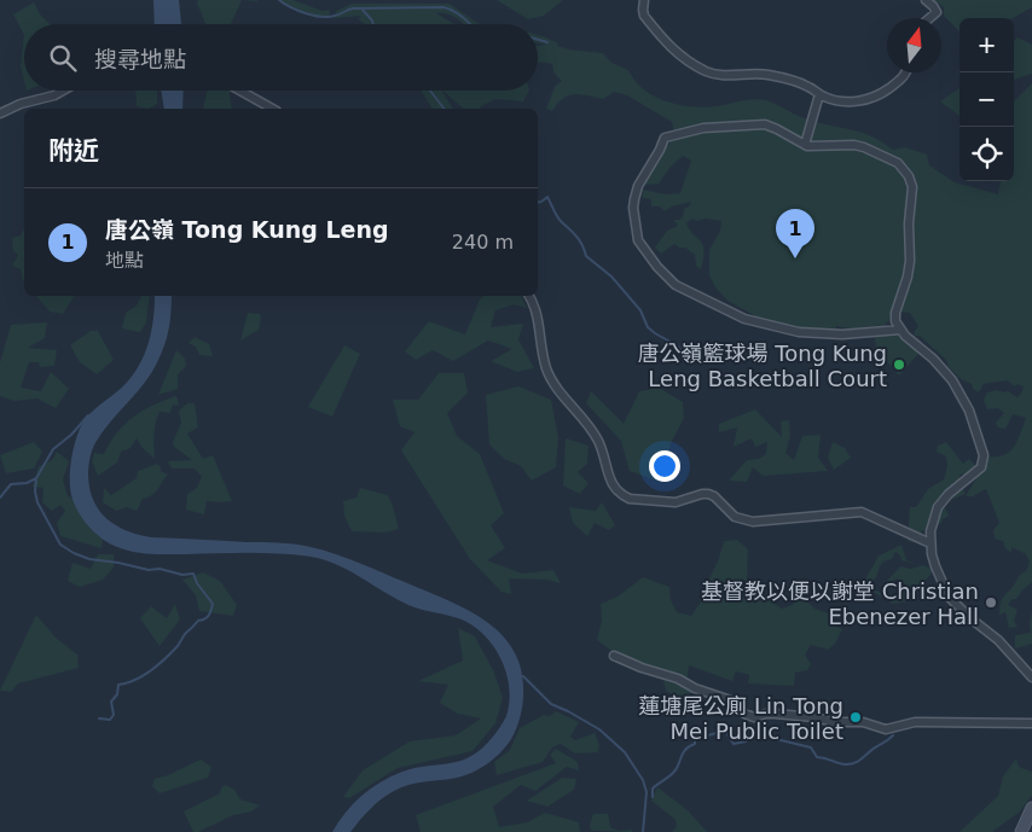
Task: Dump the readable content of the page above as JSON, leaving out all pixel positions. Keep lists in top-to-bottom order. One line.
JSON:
{"places":["唐公嶺籃球場 Tong Kung Leng Basketball Court","基督教以便以謝堂 Christian Ebenezer Hall","蓮塘尾公廁 Lin Tong Mei Public Toilet"],"north":"top","page":{"map_buttons":["+","−"],"search":"搜尋地點","heading":"附近","list":[{"mark":"1","name":"唐公嶺 Tong Kung Leng","note":"地點","value":"240 m"}],"pins":"1"}}
